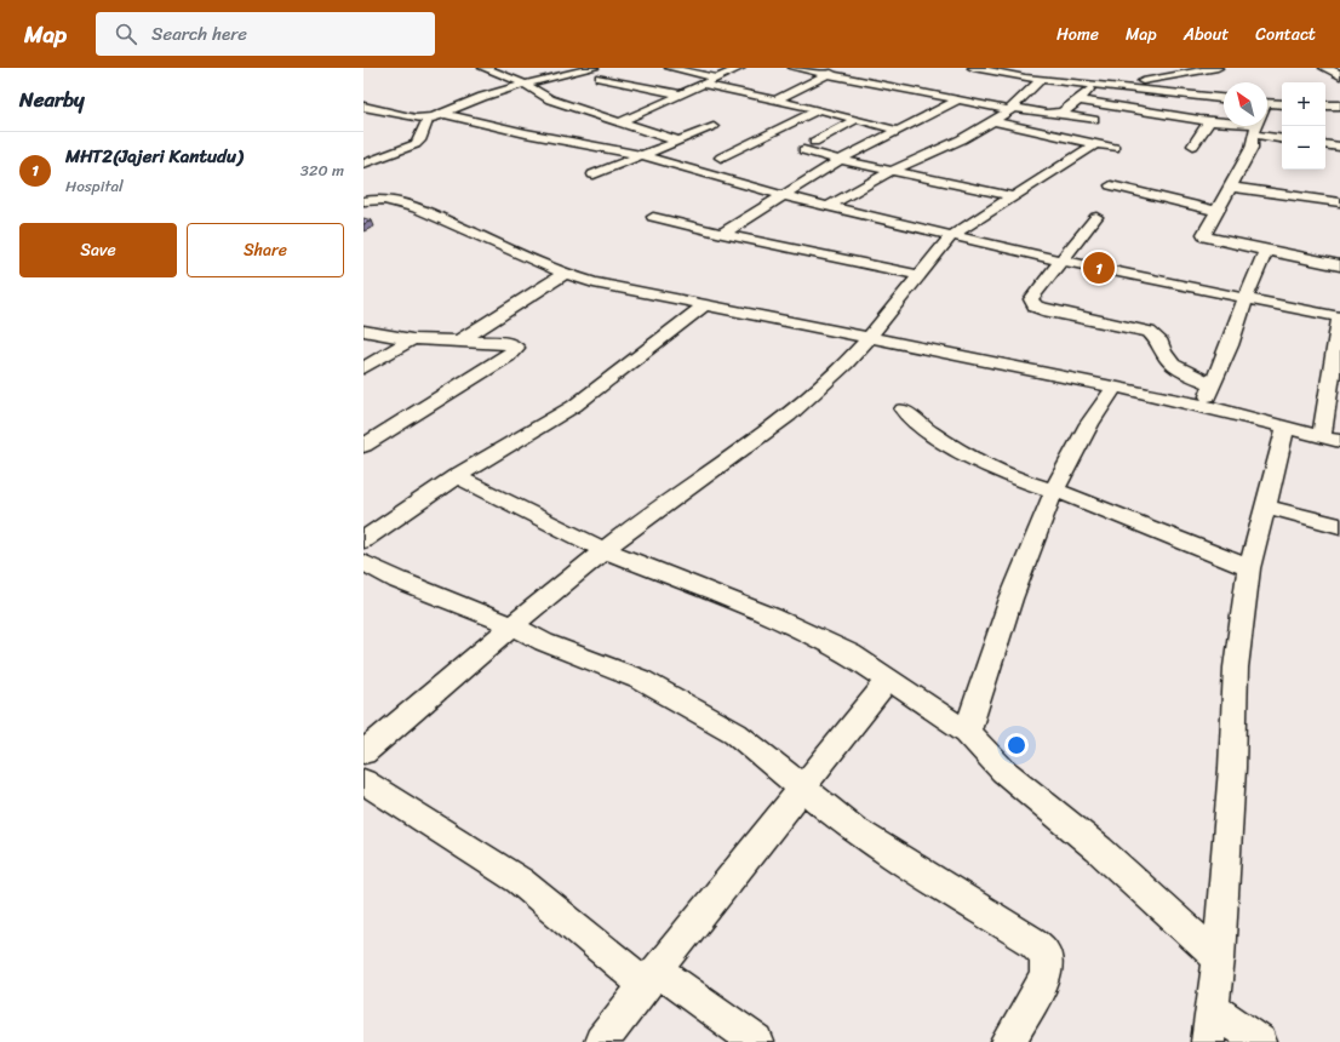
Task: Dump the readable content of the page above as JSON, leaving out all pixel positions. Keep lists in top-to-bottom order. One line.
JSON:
{"north":"top left","page":{"header":"Map","search":"Search here","nav":["Home","Map","About","Contact"],"heading":"Nearby","map_buttons":["+","−"],"list":[{"mark":"1","name":"MHT2(Jajeri Kantudu)","note":"Hospital","value":"320 m"}],"buttons":["Save","Share"],"pins":"1"}}
